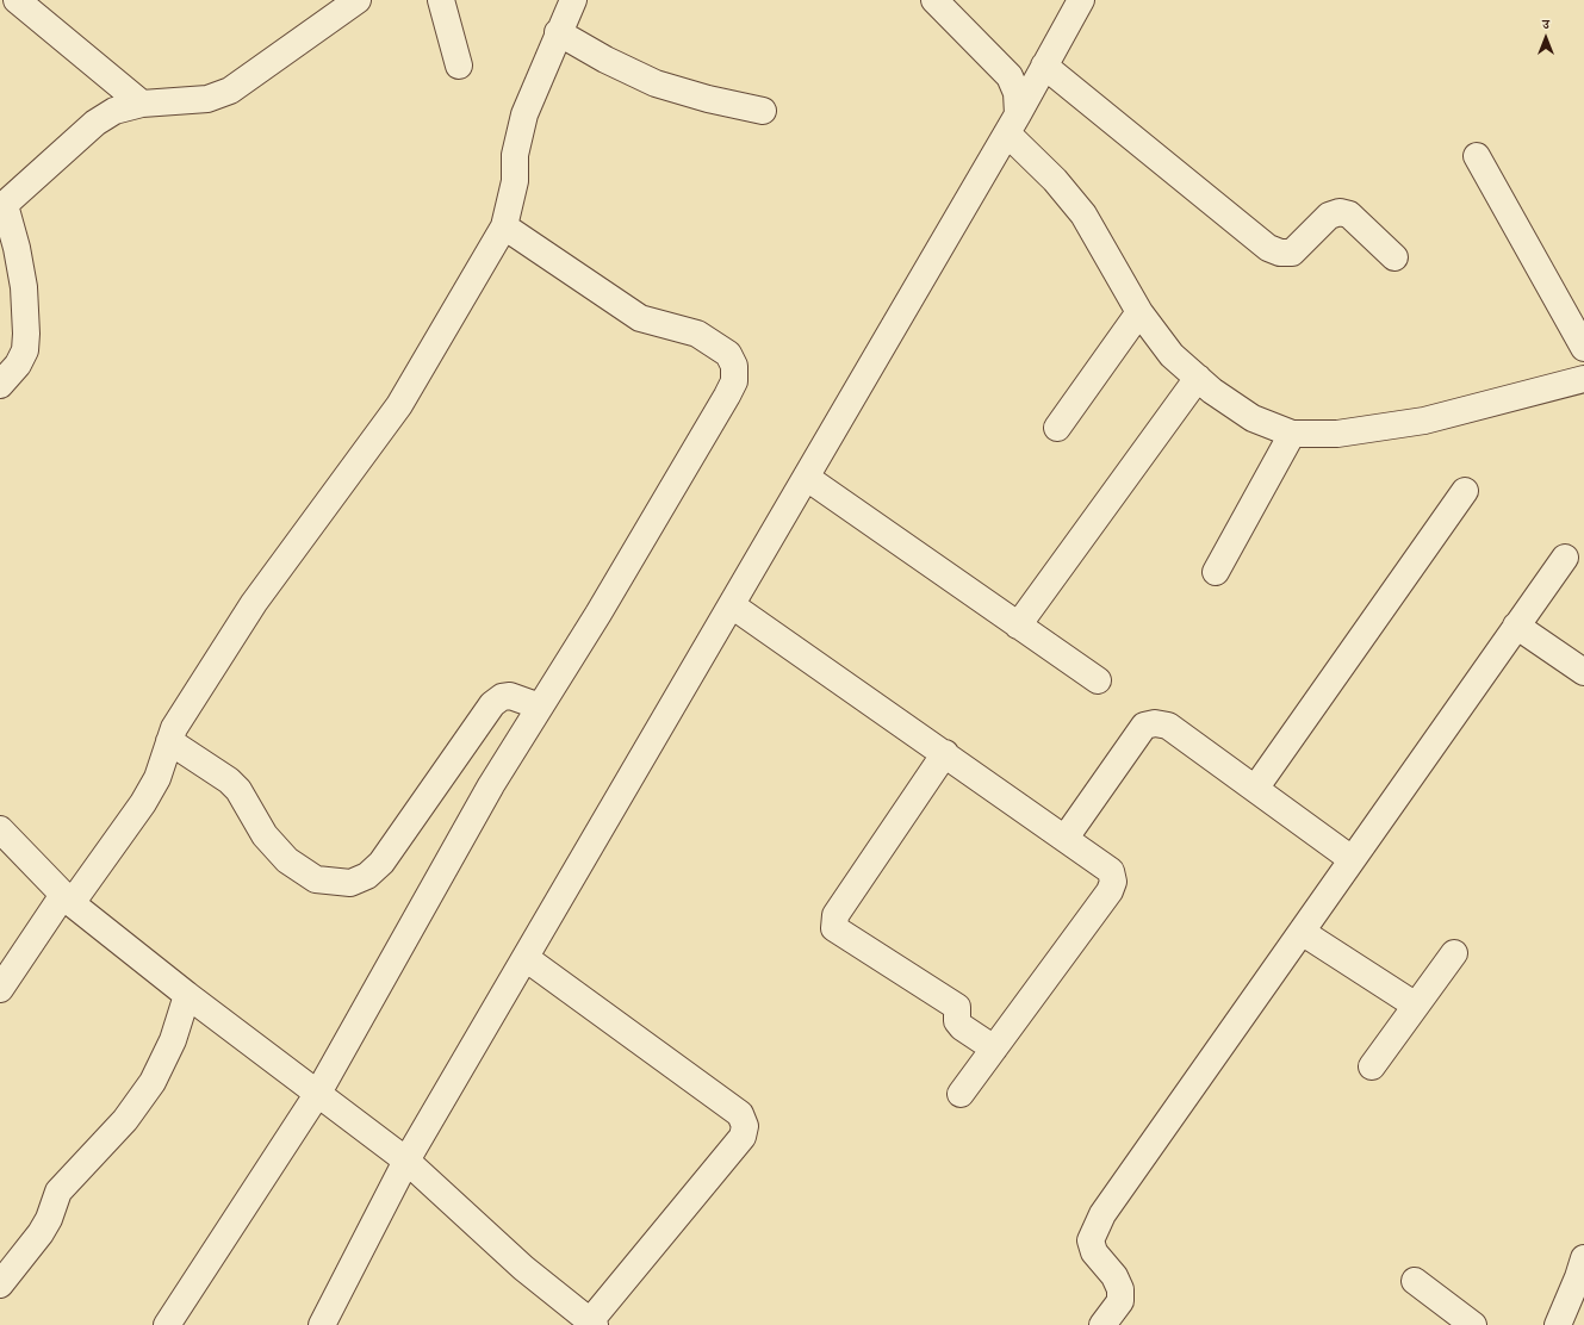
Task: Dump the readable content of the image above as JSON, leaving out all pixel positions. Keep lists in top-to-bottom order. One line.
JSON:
{"north":"top"}
